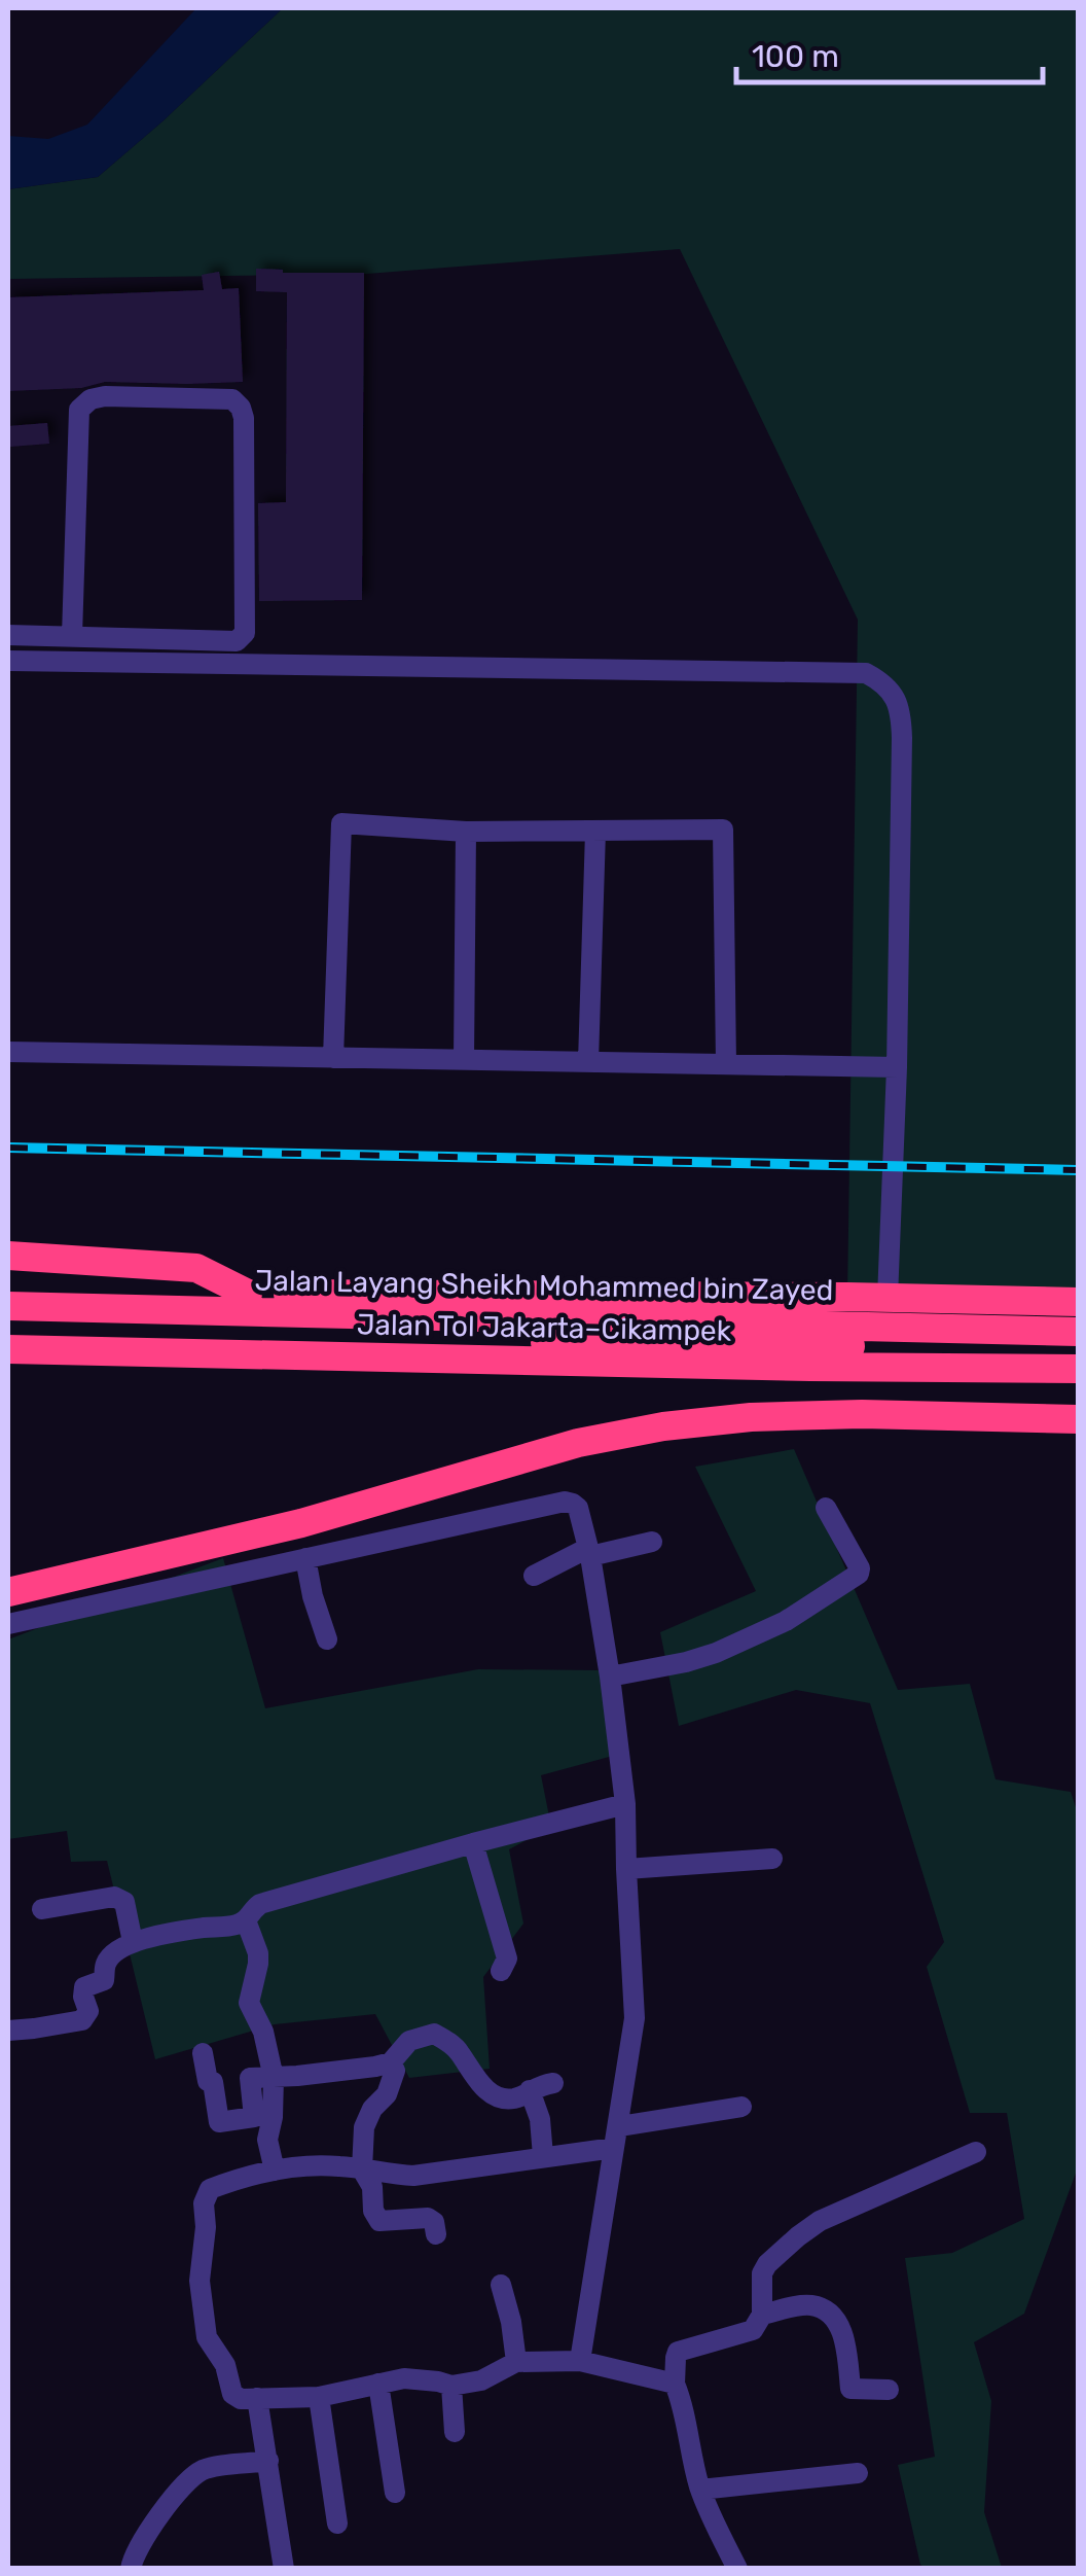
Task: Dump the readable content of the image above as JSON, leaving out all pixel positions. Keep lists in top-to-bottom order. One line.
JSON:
{"streets":{"highway":["Jalan Layang Sheikh Mohammed bin Zayed","Jalan Tol Jakarta–Cikampek"]},"scale_bar":"100 m"}
